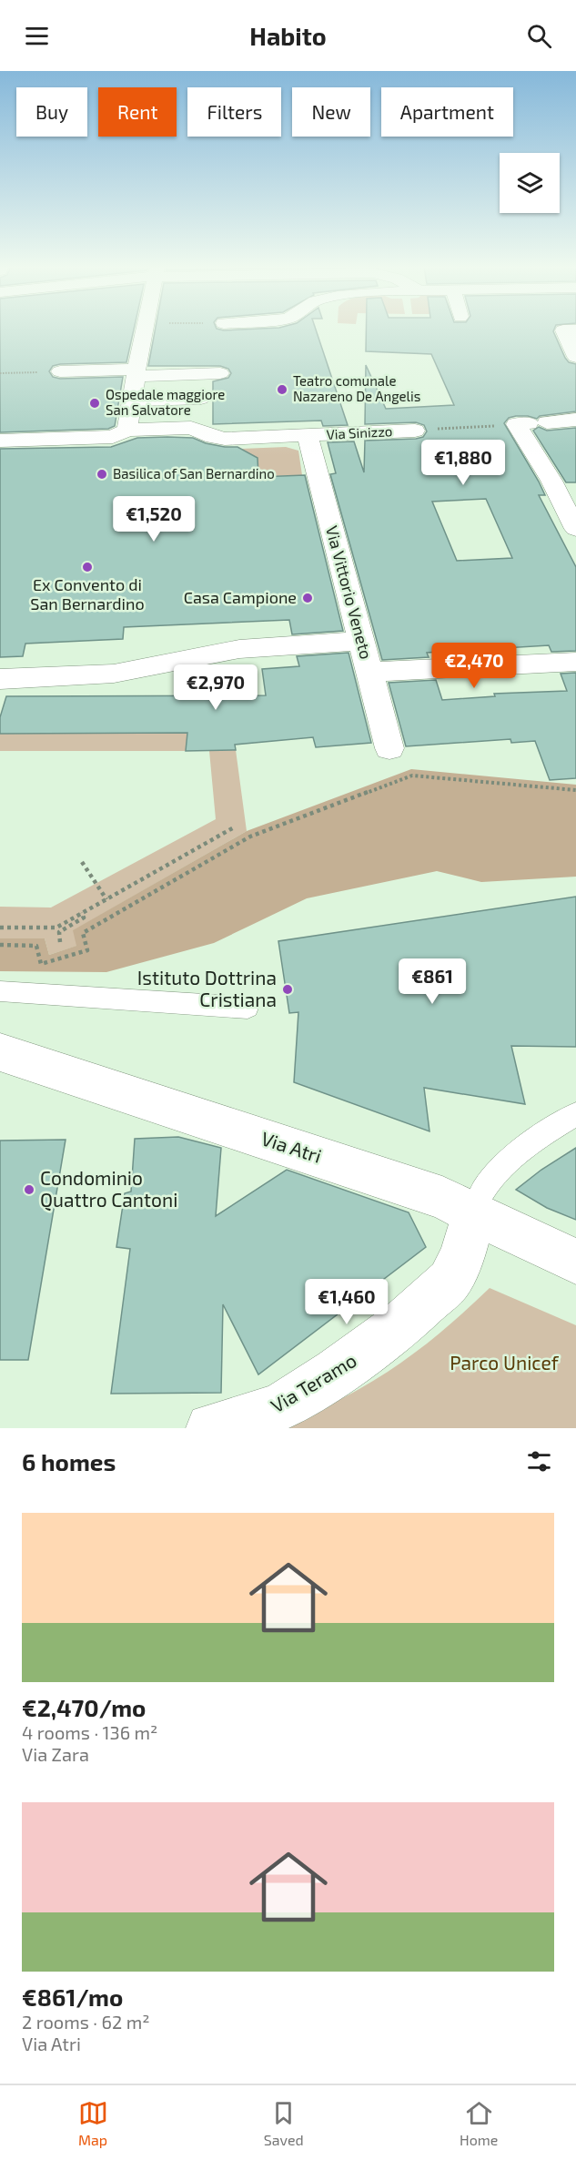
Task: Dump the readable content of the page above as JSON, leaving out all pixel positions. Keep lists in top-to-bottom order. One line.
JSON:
{"streets":{"street":["Via Sinizzo","Via Vittorio Veneto","Via Atri","Via Teramo"]},"crossings":[["Via Sinizzo","Via Vittorio Veneto"],["Via Atri","Via Teramo"]],"parks":["Parco Unicef"],"places":["Teatro comunale Nazareno De Angelis","Ospedale maggiore San Salvatore","Basilica of San Bernardino","Ex Convento di San Bernardino","Casa Campione","Istituto Dottrina Cristiana","Condominio Quattro Cantoni"],"page":{"header":"Habito","chip":["Buy","Rent","Filters","New","Apartment"],"price":["€1,880","€1,520","€2,470","€2,970","€861","€1,460"],"heading":"6 homes","list":[{"name":"€2,470/mo","note":"4 rooms · 136 m² · Via Zara"},{"name":"€861/mo","note":"2 rooms · 62 m² · Via Atri"}],"tabs":["Map","Saved","Home"]}}
